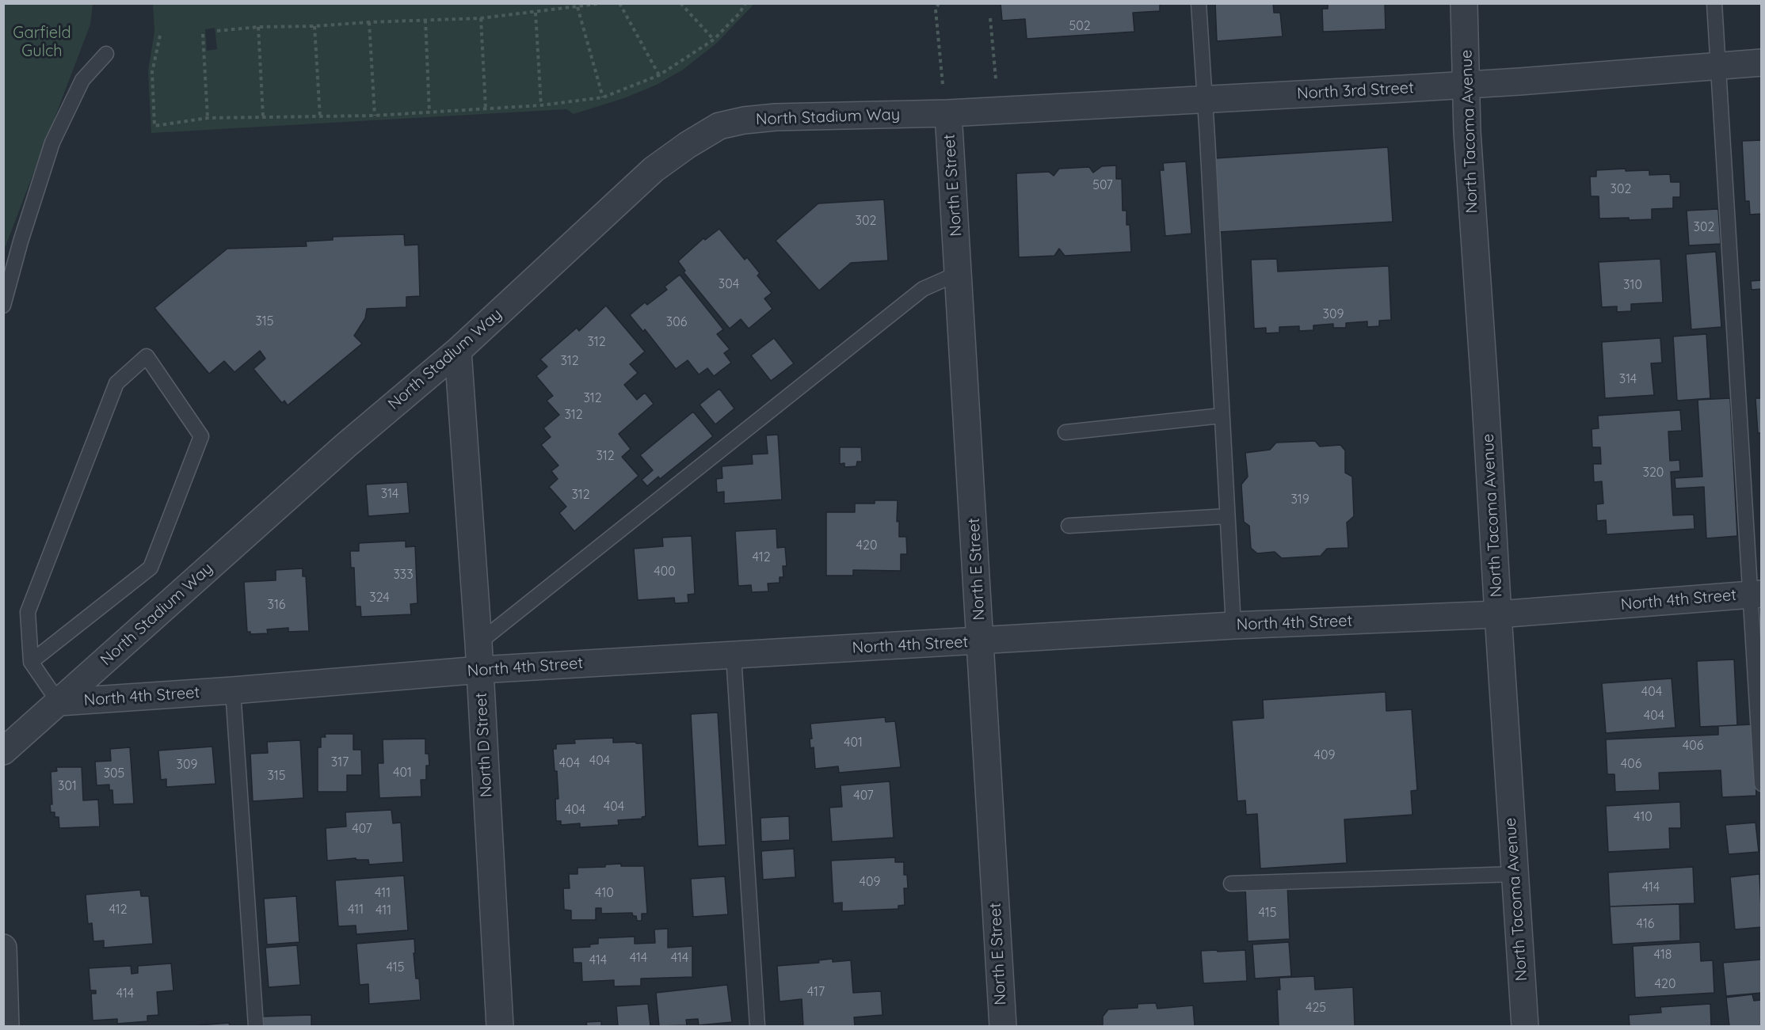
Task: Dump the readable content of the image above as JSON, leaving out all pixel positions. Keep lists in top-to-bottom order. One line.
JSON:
{"streets":{"street":["North 3rd Street","North Stadium Way","North Tacoma Avenue","North E Street","North 4th Street","North D Street"]},"crossings":[["North 3rd Street","North Stadium Way"],["North 3rd Street","North Tacoma Avenue"],["North 3rd Street","North E Street"],["North Stadium Way","North E Street"],["North Stadium Way","North 4th Street"],["North Stadium Way","North D Street"],["North Tacoma Avenue","North 4th Street"],["North E Street","North 4th Street"],["North 4th Street","North D Street"]],"parks":["Garfield Gulch"],"house_numbers":["502","507","302","302","302","304","310","309","315","306","312","312","314","312","312","312","320","314","312","319","420","412","400","333","324","316","404","404","401","406","409","404","317","404","406","309","401","305","315","301","407","404","404","410","407","409","414","411","410","412","411","411","415","416","418","414","414","414","415","420","417","414","425"]}
